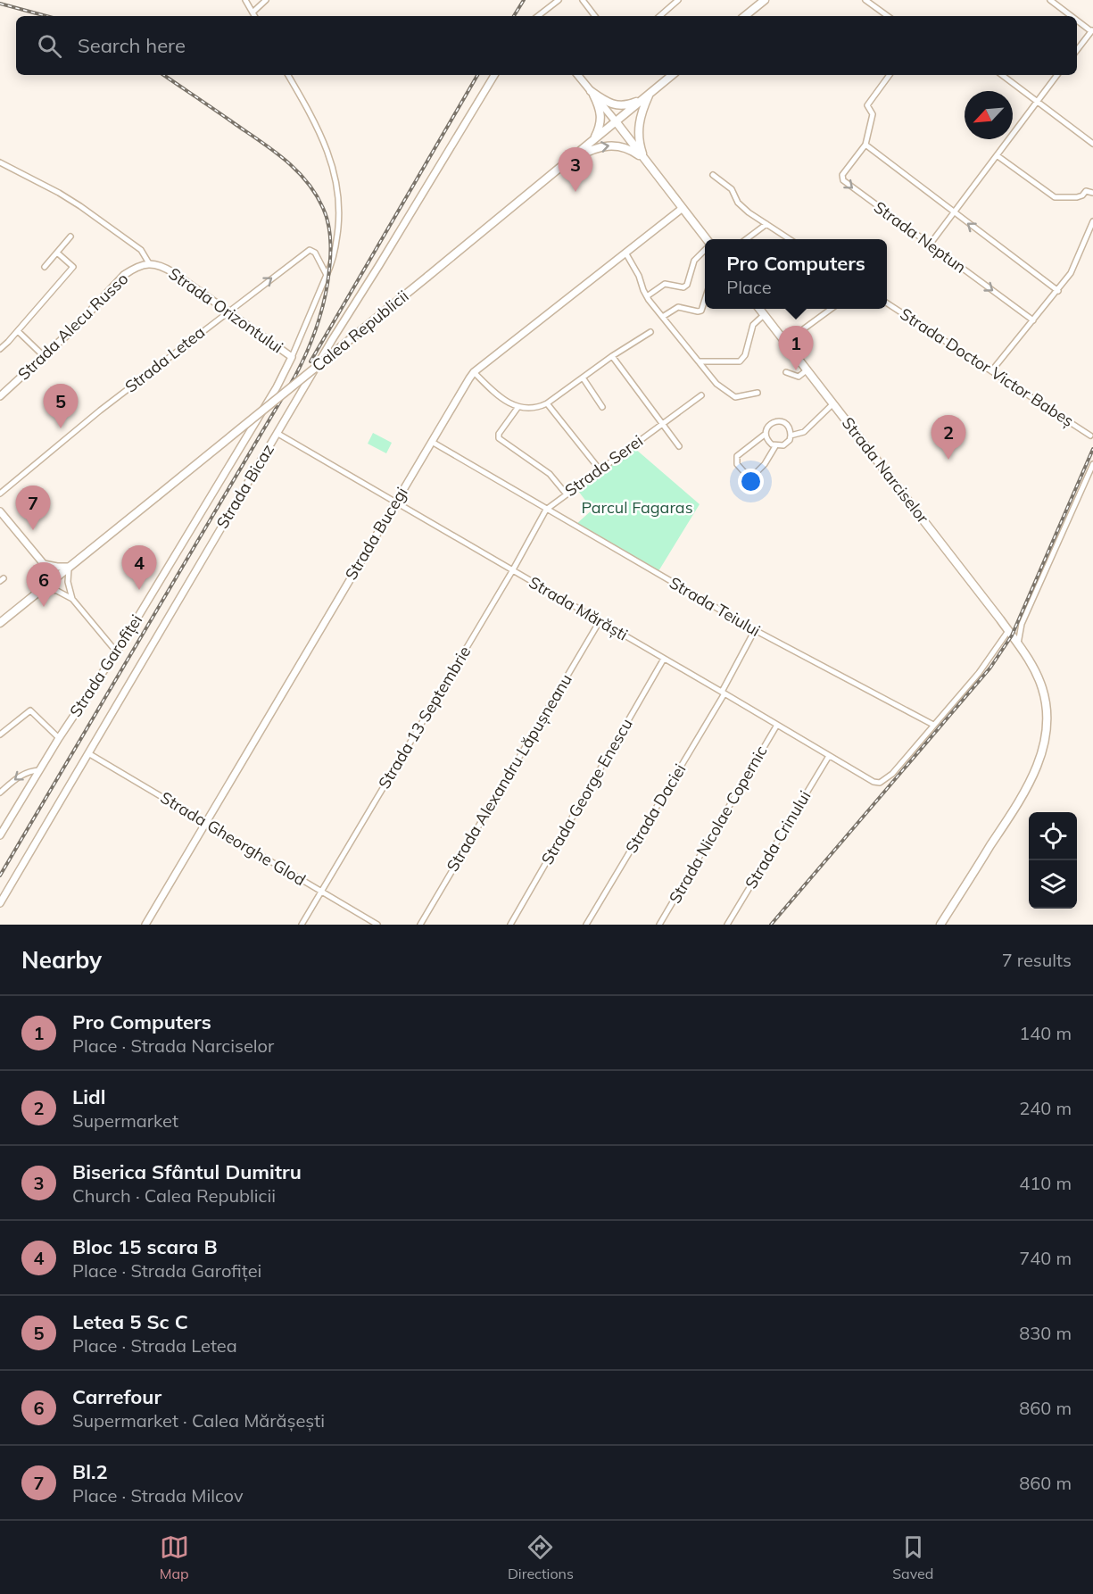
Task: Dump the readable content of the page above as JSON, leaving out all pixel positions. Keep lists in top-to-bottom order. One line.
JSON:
{"streets":{"main road":["Calea Republicii","Strada Narciselor"],"street":["Strada Neptun","Strada Orizontului","Strada Alecu Russo","Strada Letea","Strada Doctor Victor Babeș","Strada Serei","Strada Bicaz","Strada Bucegi","Strada Teiului","Strada Mărăști","Strada Garofiței","Strada 13 Septembrie","Strada Alexandru Lăpușneanu","Strada George Enescu","Strada Daciei","Strada Nicolae Copernic","Strada Gheorghe Glod","Strada Crinului"]},"crossings":[["Strada Orizontului","Strada Alecu Russo"],["Strada Orizontului","Strada Letea"],["Strada Orizontului","Strada Garofiței"],["Strada Serei","Strada Teiului"],["Strada Serei","Strada 13 Septembrie"],["Strada Bicaz","Strada Mărăști"],["Strada Bicaz","Strada Gheorghe Glod"],["Strada Bucegi","Strada Teiului"],["Strada Bucegi","Strada Mărăști"],["Strada Bucegi","Strada Gheorghe Glod"],["Strada Teiului","Strada Mărăști"],["Strada Teiului","Strada 13 Septembrie"],["Strada Teiului","Strada Daciei"],["Strada Mărăști","Strada 13 Septembrie"],["Strada Mărăști","Strada Alexandru Lăpușneanu"],["Strada Mărăști","Strada George Enescu"],["Strada Mărăști","Strada Daciei"],["Strada Mărăști","Strada Nicolae Copernic"],["Strada Mărăști","Strada Crinului"],["Strada 13 Septembrie","Strada Gheorghe Glod"]],"parks":["Parcul Fagaras"],"north":"bottom left","page":{"search":"Search here","pins":["3","1","5","2","7","4","6"],"popup":["Pro Computers","Place"],"heading":["Nearby","7 results"],"list":[{"mark":"1","name":"Pro Computers","note":"Place · Strada Narciselor","value":"140 m"},{"mark":"2","name":"Lidl","note":"Supermarket","value":"240 m"},{"mark":"3","name":"Biserica Sfântul Dumitru","note":"Church · Calea Republicii","value":"410 m"},{"mark":"4","name":"Bloc 15 scara B","note":"Place · Strada Garofiței","value":"740 m"},{"mark":"5","name":"Letea 5 Sc C","note":"Place · Strada Letea","value":"830 m"},{"mark":"6","name":"Carrefour","note":"Supermarket · Calea Mărășești","value":"860 m"},{"mark":"7","name":"Bl.2","note":"Place · Strada Milcov","value":"860 m"}],"nav":["Map","Directions","Saved"]}}
